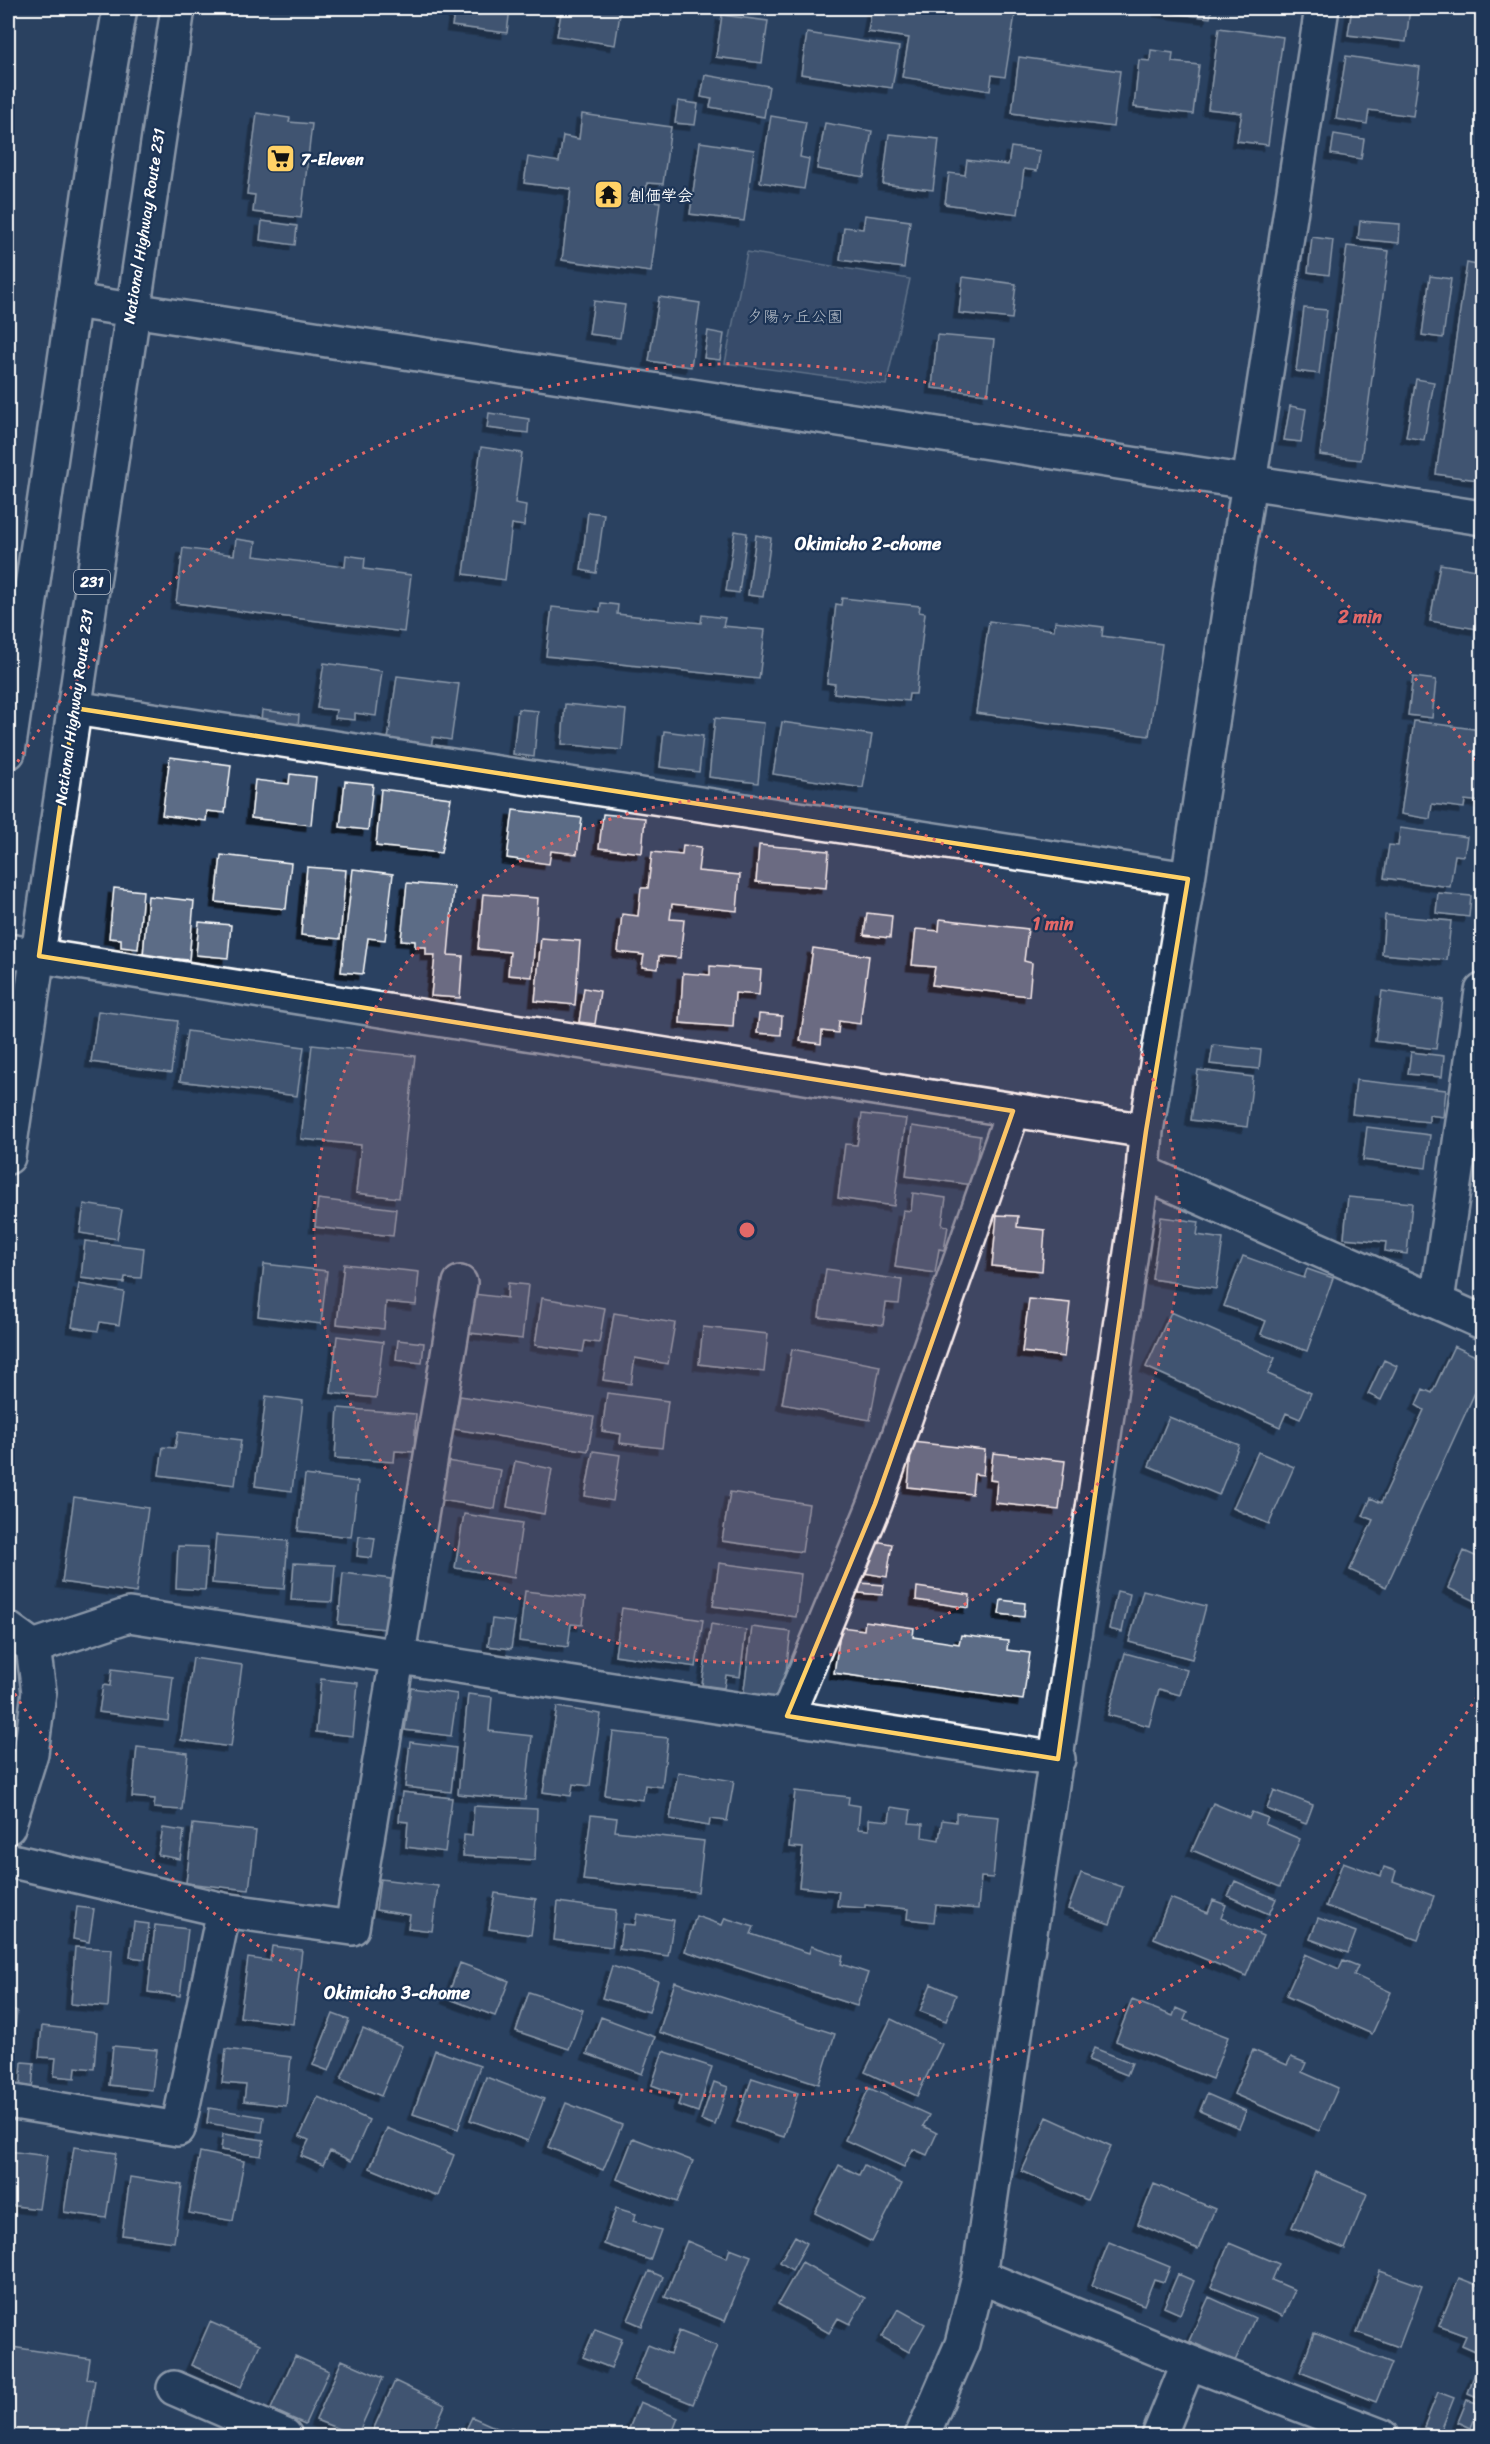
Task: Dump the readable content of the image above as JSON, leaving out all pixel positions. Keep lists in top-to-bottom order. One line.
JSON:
{"streets":{"main road":["National Highway Route 231","231"]},"districts":["Okimicho 2-chome","Okimicho 3-chome"],"parks":["夕陽ヶ丘公園"],"places":{"supermarket":["7-Eleven"],"temple":["創価学会"]},"rings":["2 min","1 min"]}
